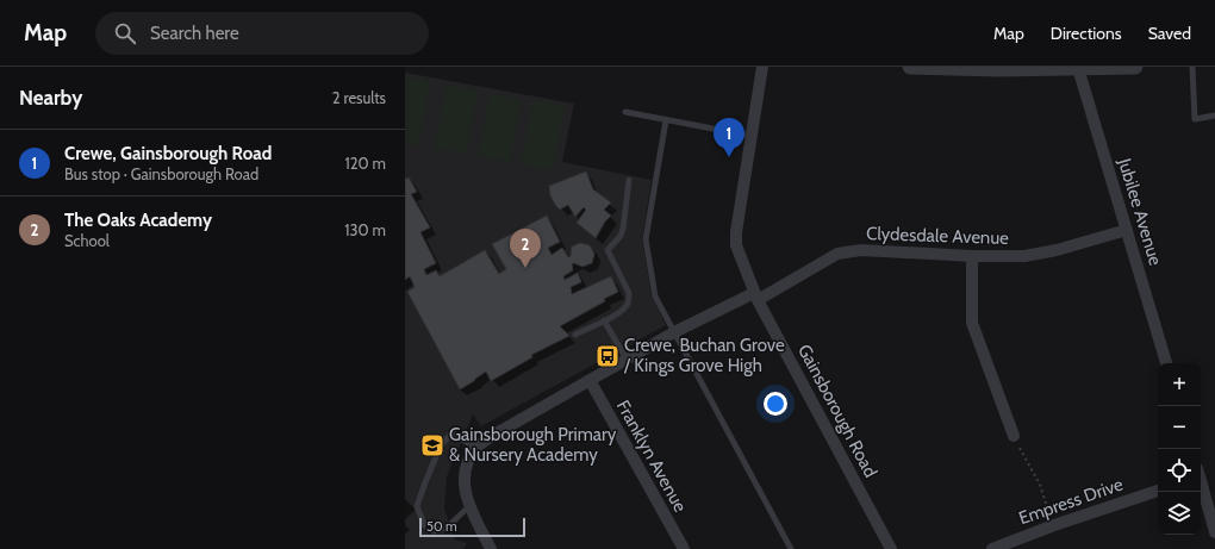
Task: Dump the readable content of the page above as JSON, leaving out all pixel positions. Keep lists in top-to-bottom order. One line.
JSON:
{"streets":{"street":["Jubilee Avenue","Clydesdale Avenue","Gainsborough Road","Franklyn Avenue","Empress Drive"]},"crossings":[["Jubilee Avenue","Clydesdale Avenue"],["Clydesdale Avenue","Gainsborough Road"],["Clydesdale Avenue","Franklyn Avenue"]],"places":{"bus stop":["Crewe, Buchan Grove / Kings Grove High"],"school or university":["Gainsborough Primary & Nursery Academy"]},"scale_bar":"50 m","page":{"header":"Map","search":"Search here","nav":["Map","Directions","Saved"],"heading":["Nearby","2 results"],"pins":["1","2"],"list":[{"mark":"1","name":"Crewe, Gainsborough Road","note":"Bus stop · Gainsborough Road","value":"120 m"},{"mark":"2","name":"The Oaks Academy","note":"School","value":"130 m"}],"map_buttons":["+","−"],"scale":"50 m"}}
